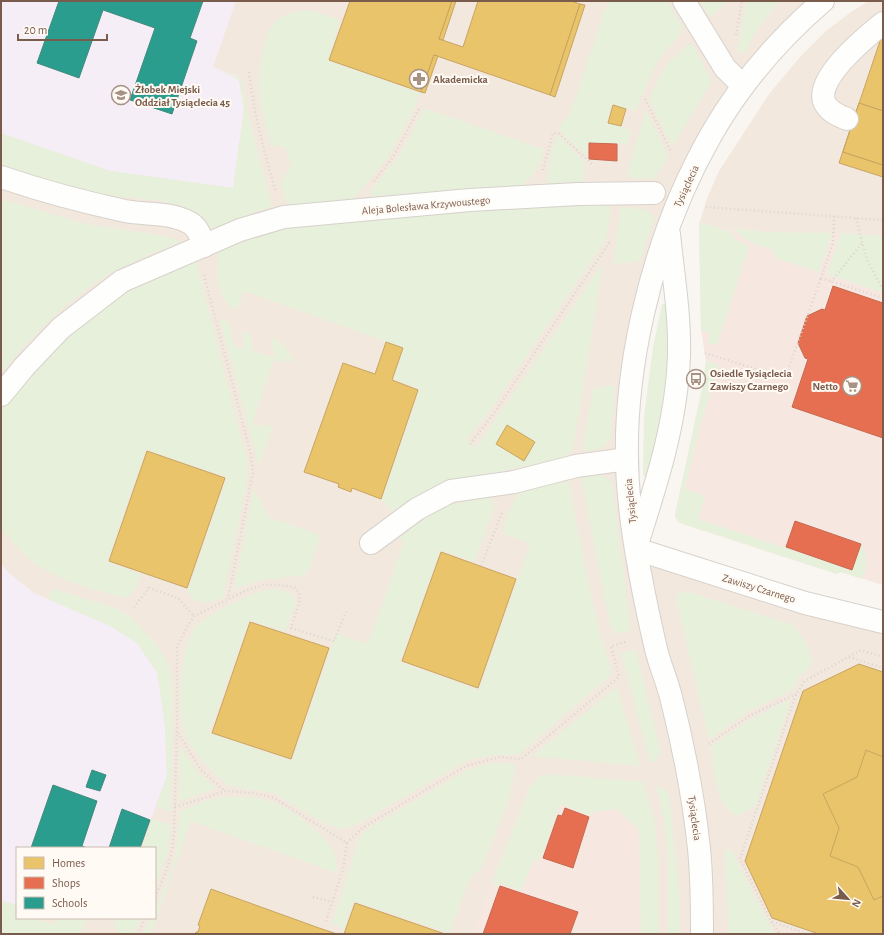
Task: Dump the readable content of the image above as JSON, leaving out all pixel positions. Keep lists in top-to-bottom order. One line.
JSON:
{"streets":{"street":["Tysiąclecia","Aleja Bolesława Krzywoustego","Zawiszy Czarnego"]},"crossings":[["Tysiąclecia","Zawiszy Czarnego"]],"places":{"pharmacy":["Akademicka"],"school or university":["Żłobek Miejski Oddział Tysiąclecia 45"],"bus stop":["Osiedle Tysiąclecia Zawiszy Czarnego"],"supermarket":["Netto"]},"legend":["Homes","Shops","Schools"],"scale_bar":"20 m","north":"bottom right"}
